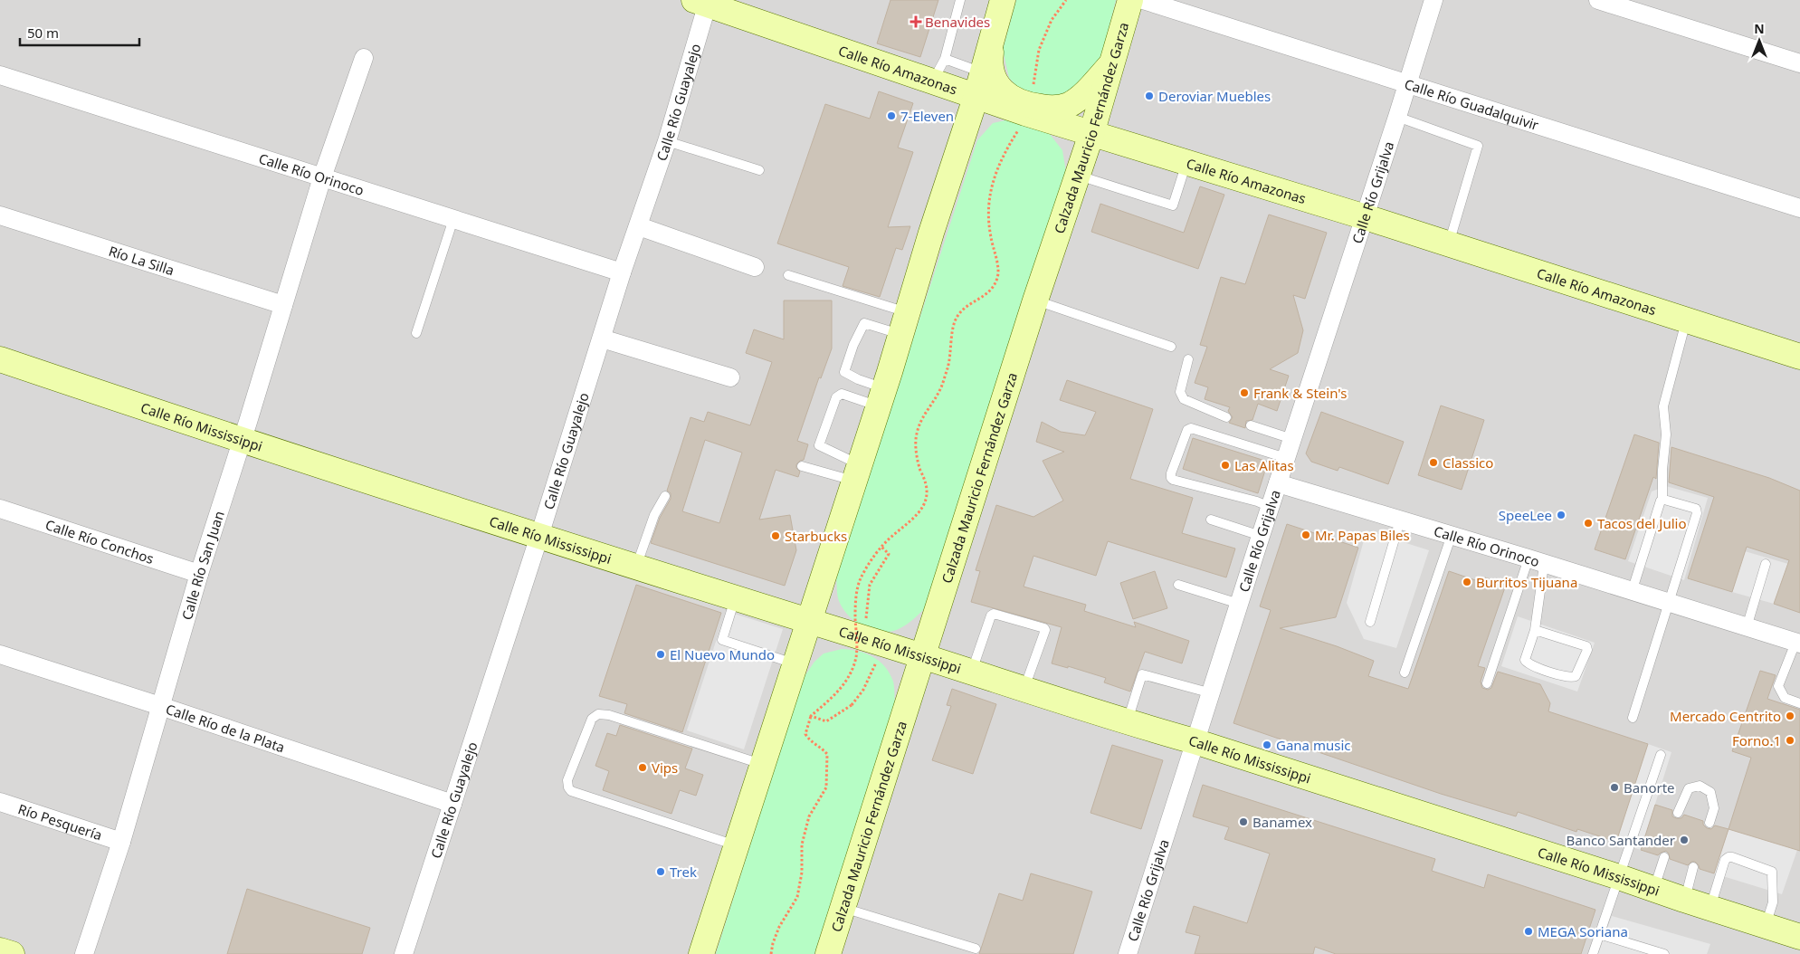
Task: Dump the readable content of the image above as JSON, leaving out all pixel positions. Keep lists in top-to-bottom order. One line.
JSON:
{"streets":{"street":["Calle Río Amazonas","Calle Río Guayalejo","Calle Río Guadalquivir","Calzada Mauricio Fernández Garza","Calle Río Orinoco","Calle Río Grijalva","Río La Silla","Calle Río Mississippi","Calle Río Conchos","Calle Río San Juan","Calle Río de la Plata","Río Pesquería"]},"crossings":[["Calle Río Amazonas","Calle Río Guayalejo"],["Calle Río Amazonas","Calzada Mauricio Fernández Garza"],["Calle Río Amazonas","Calle Río Grijalva"],["Calle Río Guayalejo","Calle Río Orinoco"],["Calle Río Guayalejo","Calle Río Mississippi"],["Calle Río Guayalejo","Calle Río de la Plata"],["Calle Río Guadalquivir","Calle Río Grijalva"],["Calzada Mauricio Fernández Garza","Calle Río Mississippi"],["Calle Río Orinoco","Calle Río Grijalva"],["Calle Río Orinoco","Calle Río San Juan"],["Calle Río Grijalva","Calle Río Mississippi"],["Río La Silla","Calle Río San Juan"],["Calle Río Mississippi","Calle Río San Juan"],["Calle Río Conchos","Calle Río San Juan"],["Calle Río San Juan","Calle Río de la Plata"],["Calle Río San Juan","Río Pesquería"]],"places":{"health":["Benavides"],"other":["Deroviar Muebles","7-Eleven","Frank & Stein's","Classico","Las Alitas","SpeeLee","Tacos del Julio","Mr. Papas Biles","Starbucks","Burritos Tijuana","El Nuevo Mundo","Mercado Centrito","Forno.1","Gana music","Vips","Banorte","Banamex","Banco Santander","Trek","MEGA Soriana"]},"scale_bar":"50 m","north":"top"}
